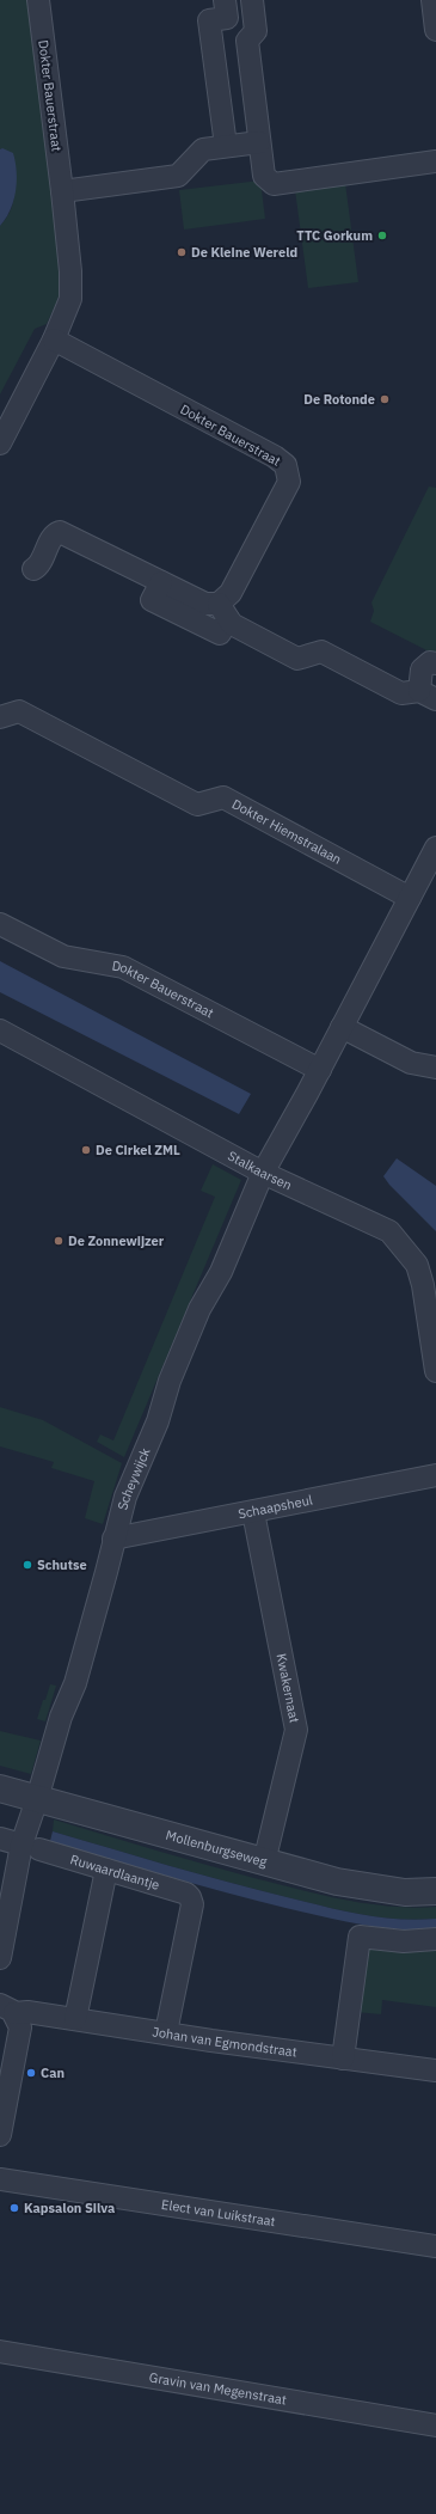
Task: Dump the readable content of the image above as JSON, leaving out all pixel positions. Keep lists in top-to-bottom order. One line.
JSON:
{"streets":{"street":["Dokter Bauerstraat","Dokter Hiemstralaan","Stalkaarsen","Scheywijck","Schaapsheul","Kwakernaat","Mollenburgseweg","Ruwaardlaantje","Johan van Egmondstraat","Elect van Luikstraat","Gravin van Megenstraat"]},"crossings":[["Stalkaarsen","Scheywijck"],["Scheywijck","Schaapsheul"],["Scheywijck","Mollenburgseweg"],["Scheywijck","Ruwaardlaantje"],["Schaapsheul","Kwakernaat"],["Kwakernaat","Mollenburgseweg"],["Ruwaardlaantje","Johan van Egmondstraat"]],"places":["TTC Gorkum","De Kleine Wereld","De Rotonde","De Cirkel ZML","De Zonnewijzer","Schutse","Can","Kapsalon Silva"]}
